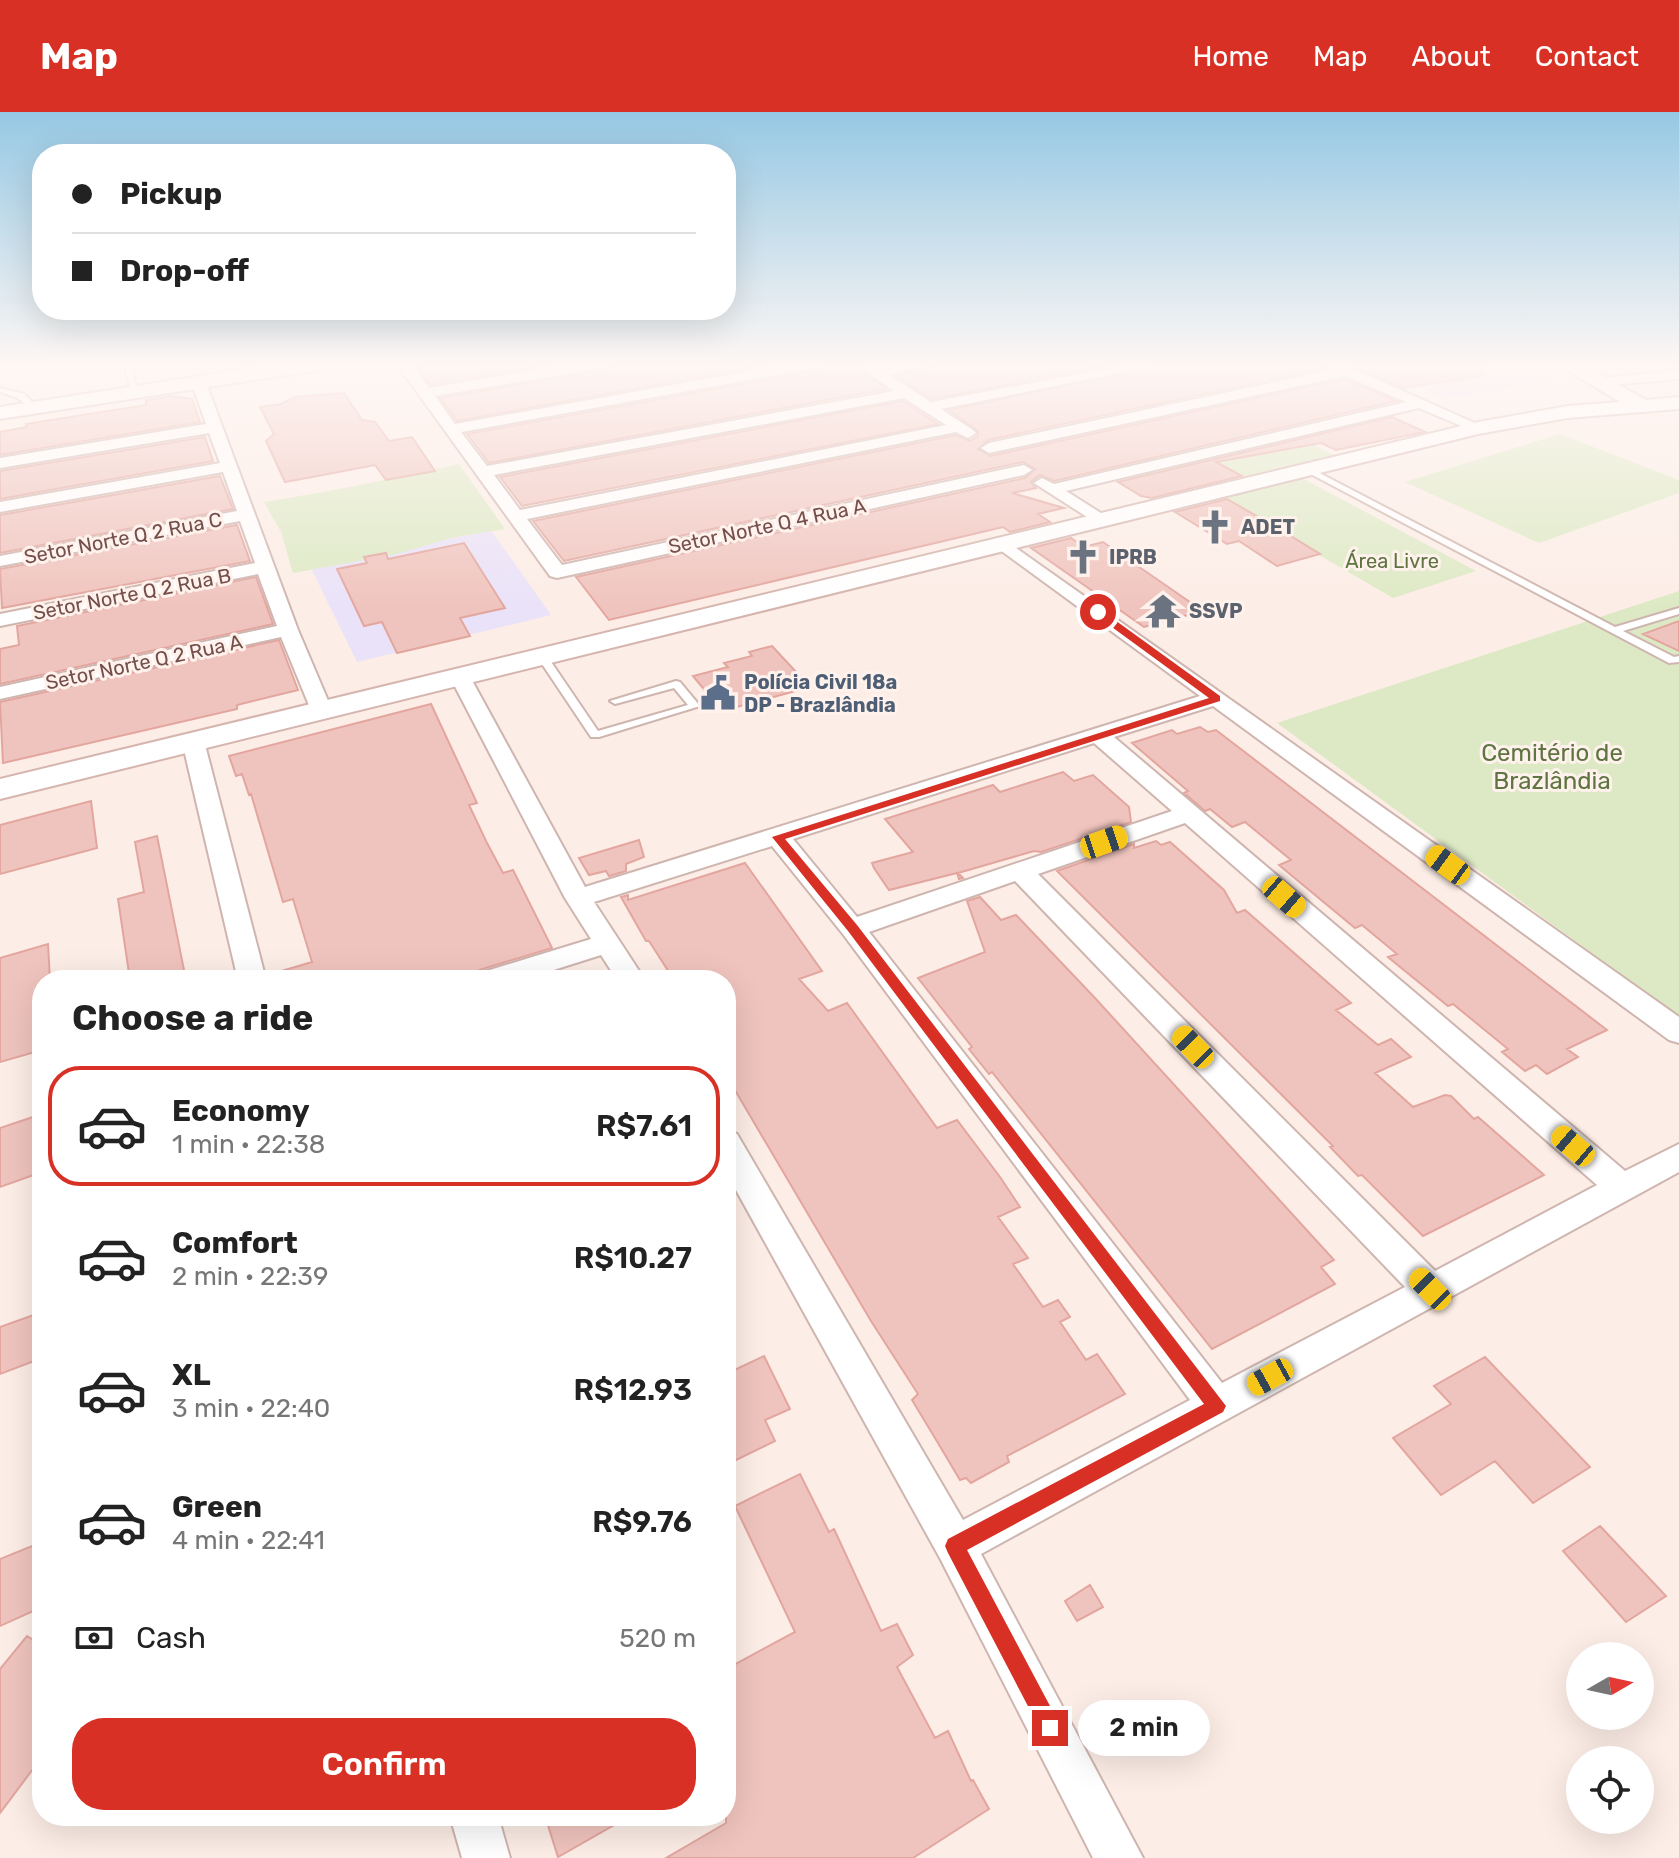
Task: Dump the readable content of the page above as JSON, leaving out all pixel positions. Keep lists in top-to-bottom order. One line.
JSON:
{"streets":{"street":["Setor Norte Q 4 Rua A","Setor Norte Q 2 Rua C","Setor Norte Q 2 Rua B","Setor Norte Q 2 Rua A"]},"parks":["Área Livre","Cemitério de Brazlândia"],"places":{"church":["ADET","IPRB"],"temple":["SSVP"],"public building":["Polícia Civil 18a DP - Brazlândia"]},"north":"right","page":{"header":"Map","nav":["Home","Map","About","Contact"],"banner":["Pickup","Drop-off"],"heading":"Choose a ride","list":[{"name":"Economy","note":"1 min · 22:38","value":"R$7.61"},{"name":"Comfort","note":"2 min · 22:39","value":"R$10.27"},{"name":"XL","note":"3 min · 22:40","value":"R$12.93"},{"name":"Green","note":"4 min · 22:41","value":"R$9.76"}],"pay":["Cash","520 m"],"bubble":"2 min","buttons":"Confirm"}}
